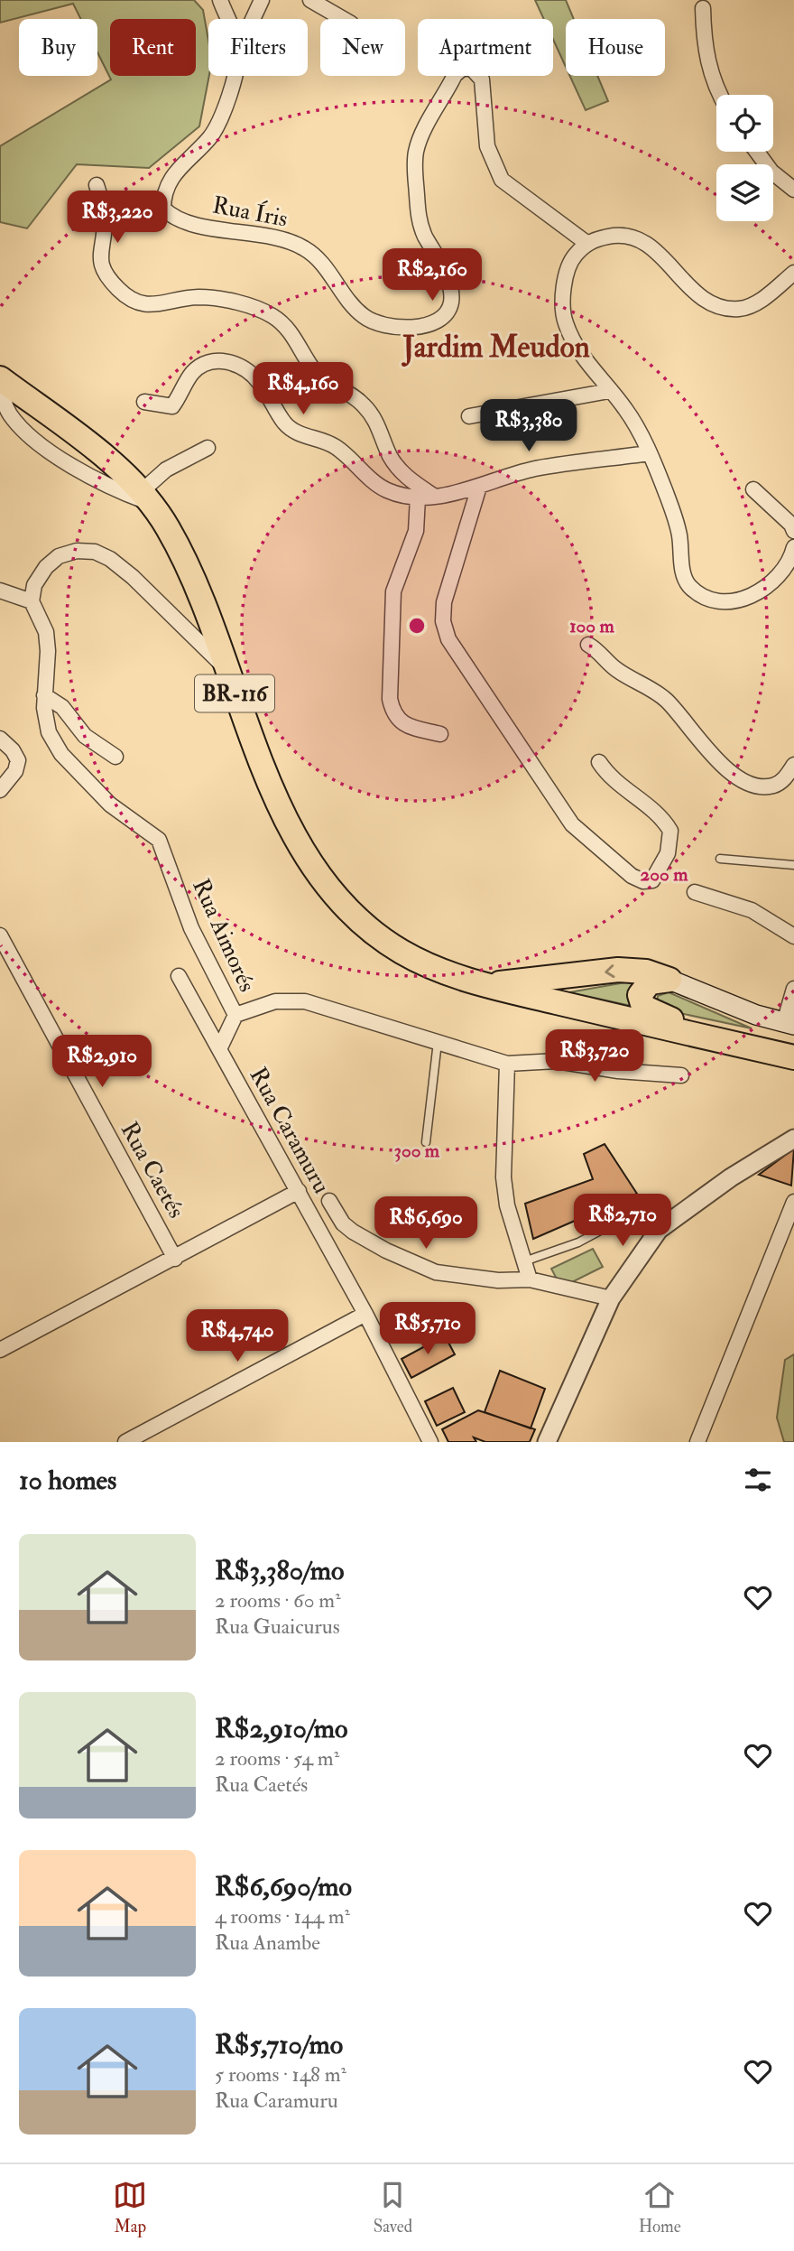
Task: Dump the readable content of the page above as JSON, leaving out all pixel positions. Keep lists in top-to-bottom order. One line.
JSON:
{"streets":{"highway":["BR-116"],"street":["Rua Íris","Rua Aimorés","Rua Caramuru","Rua Caetés"]},"districts":["Jardim Meudon"],"page":{"chip":["Buy","Rent","Filters","New","Apartment","House"],"price":["R$3,220","R$2,160","R$4,160","R$3,380","R$3,720","R$2,910","R$2,710","R$6,690","R$5,710","R$4,740"],"heading":"10 homes","list":[{"name":"R$3,380/mo","note":"2 rooms · 60 m² · Rua Guaicurus"},{"name":"R$2,910/mo","note":"2 rooms · 54 m² · Rua Caetés"},{"name":"R$6,690/mo","note":"4 rooms · 144 m² · Rua Anambe"},{"name":"R$5,710/mo","note":"5 rooms · 148 m² · Rua Caramuru"}],"tabs":["Map","Saved","Home"]},"rings":["100 m","200 m","300 m"]}
